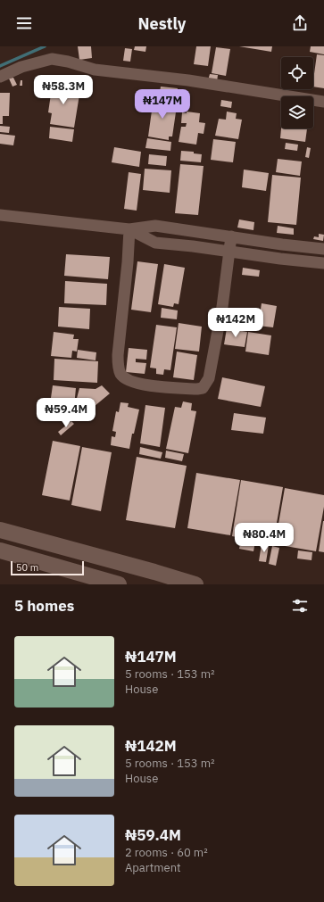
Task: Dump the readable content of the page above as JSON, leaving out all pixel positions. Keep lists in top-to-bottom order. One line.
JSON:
{"scale_bar":"50 m","page":{"header":"Nestly","price":["₦58.3M","₦147M","₦142M","₦59.4M","₦80.4M"],"scale":"50 m","heading":"5 homes","list":[{"name":"₦147M","note":"5 rooms · 153 m² · House"},{"name":"₦142M","note":"5 rooms · 153 m² · House"},{"name":"₦59.4M","note":"2 rooms · 60 m² · Apartment"}]}}
